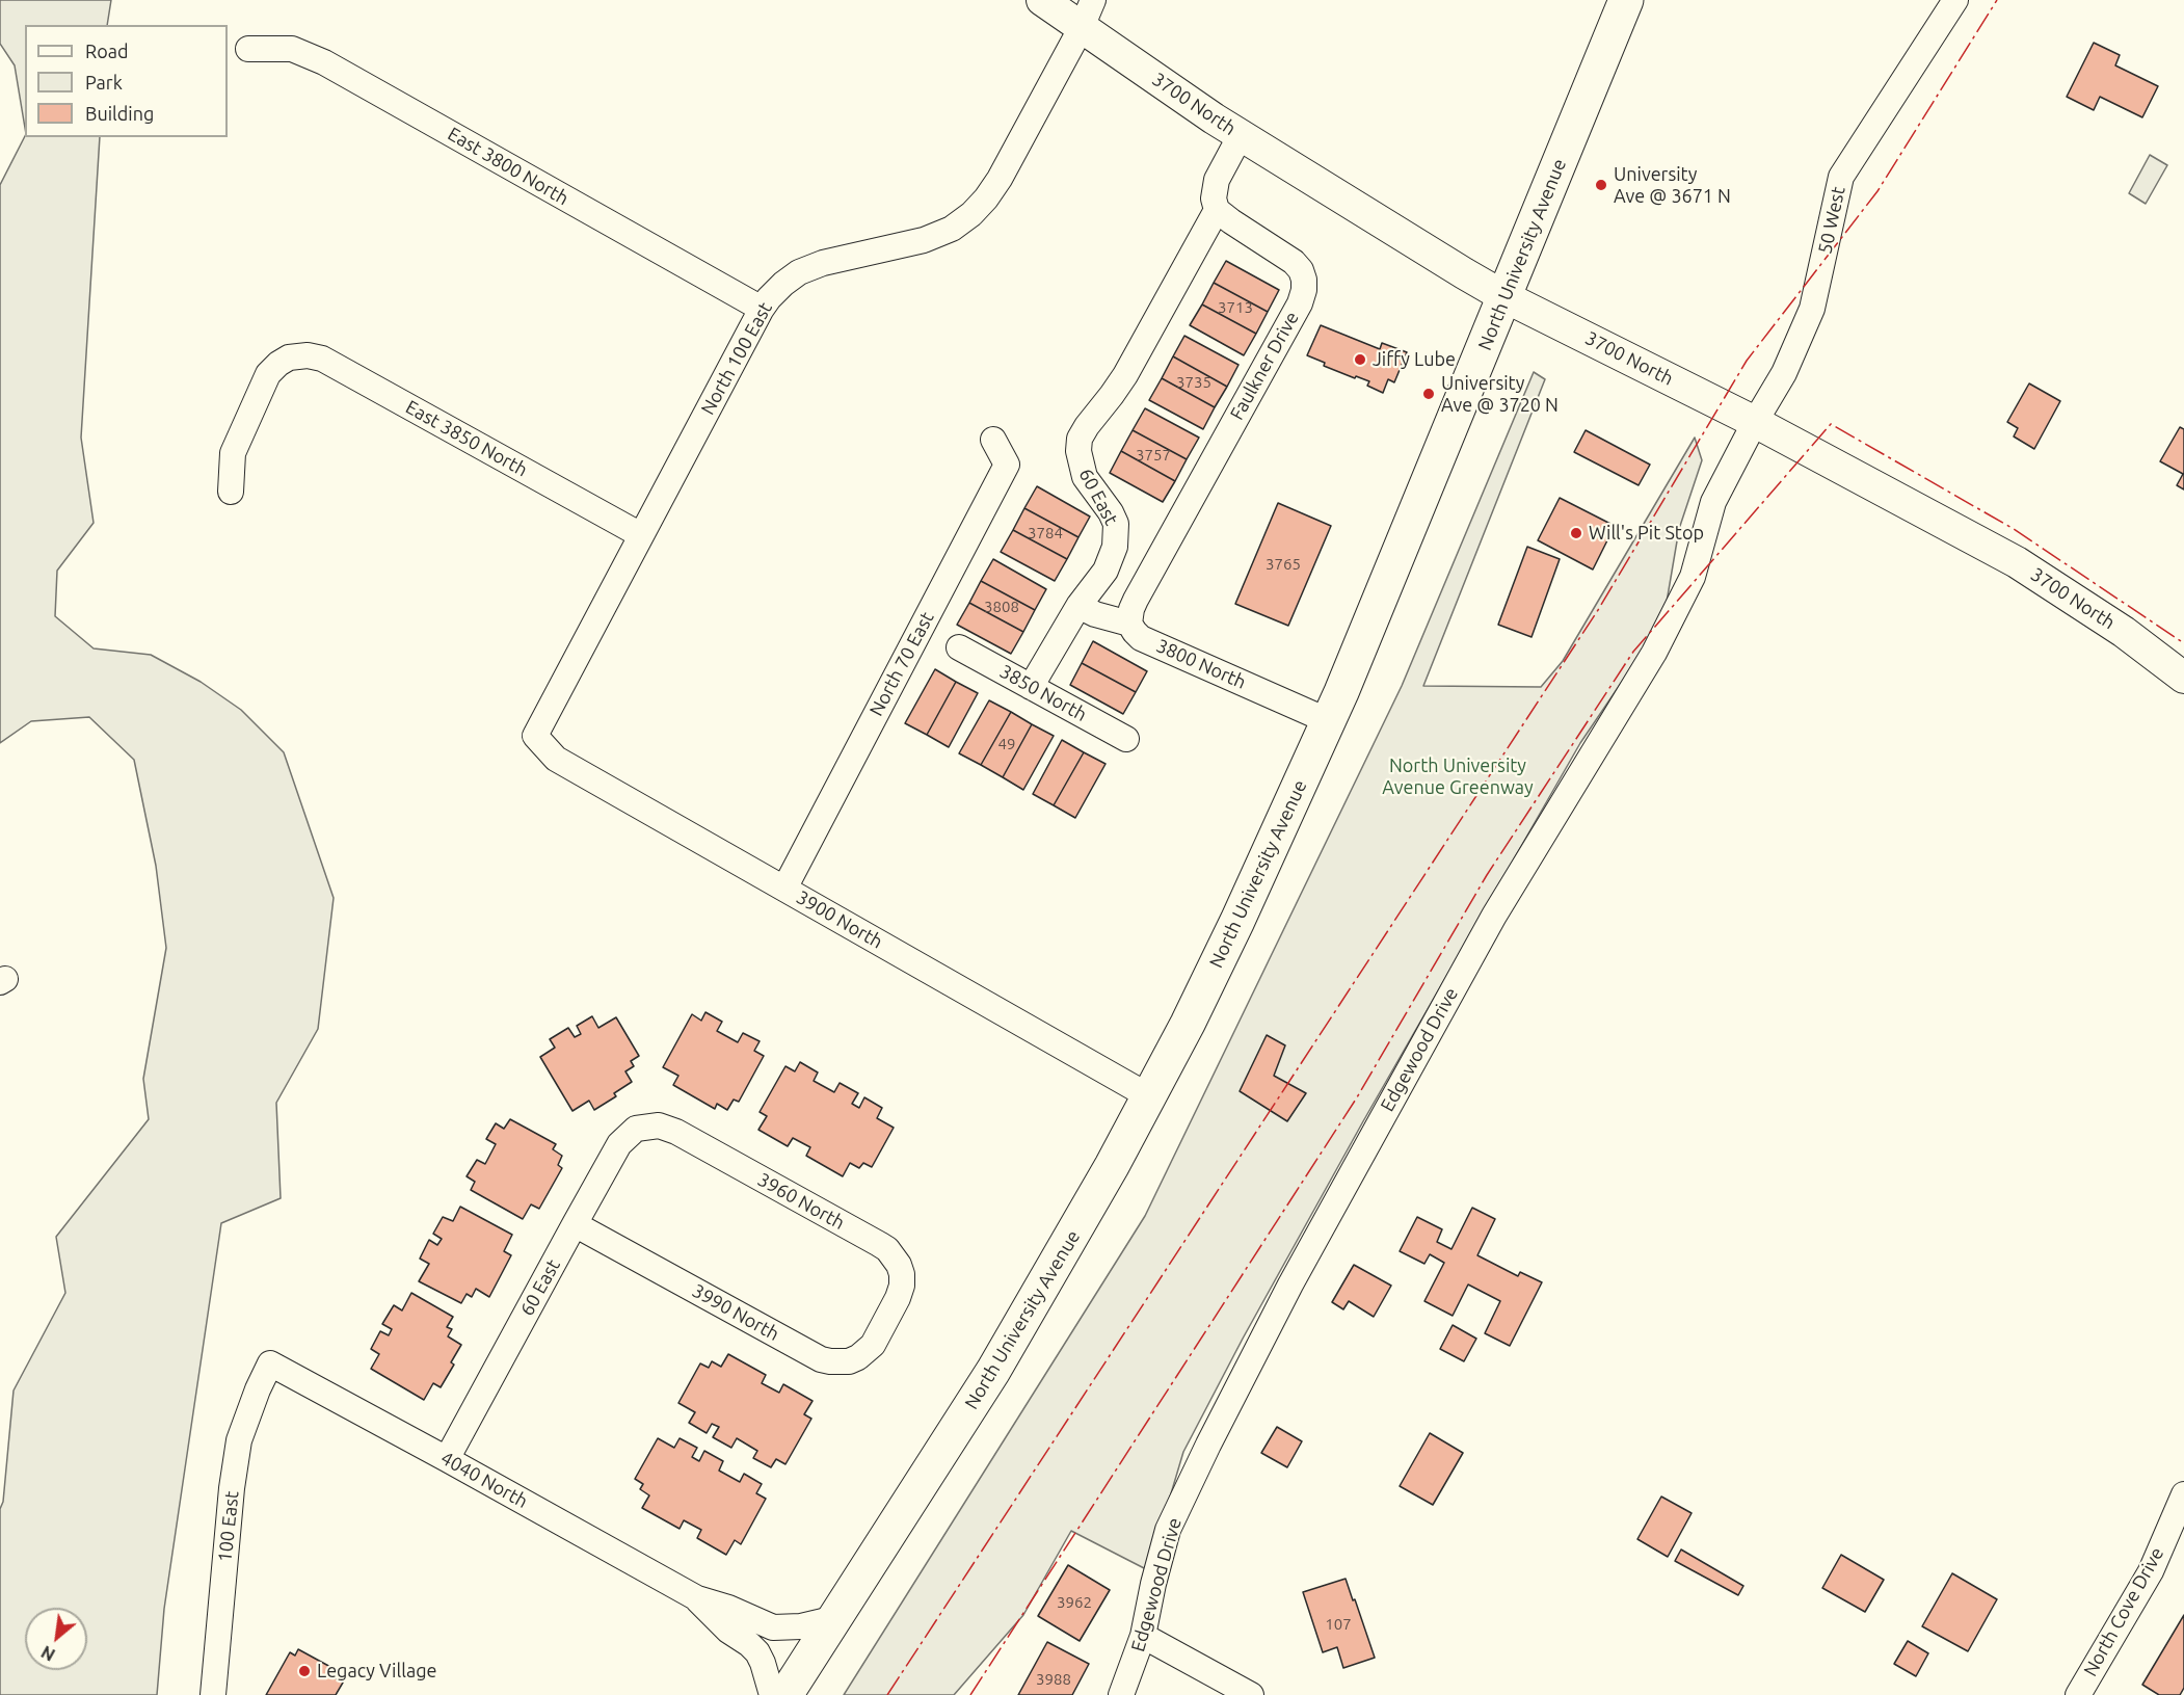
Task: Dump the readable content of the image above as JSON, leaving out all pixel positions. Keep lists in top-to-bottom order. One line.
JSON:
{"streets":{"highway":["North University Avenue"],"main road":["3700 North"],"street":["East 3800 North","50 West","North 100 East","Faulkner Drive","East 3850 North","60 East","North 70 East","3800 North","3850 North","3900 North","Edgewood Drive","3960 North","3990 North","4040 North","100 East","North Cove Drive"]},"crossings":[["3700 North","50 West"],["3700 North","North University Avenue"],["3700 North","North 100 East"],["3700 North","Edgewood Drive"],["East 3800 North","North 100 East"],["50 West","Edgewood Drive"],["North University Avenue","3800 North"],["North University Avenue","3900 North"],["North University Avenue","4040 North"],["North 100 East","East 3850 North"],["North 100 East","3900 North"],["Faulkner Drive","60 East"],["Faulkner Drive","3800 North"],["60 East","3800 North"],["60 East","3850 North"],["60 East","3960 North"],["60 East","3990 North"],["60 East","4040 North"],["North 70 East","3900 North"],["3960 North","3990 North"],["4040 North","100 East"]],"parks":["North University Avenue Greenway"],"places":["University Ave @ 3671 N","Jiffy Lube","University Ave @ 3720 N","Will's Pit Stop","Legacy Village"],"house_numbers":["3713","3735","3757","3784","3765","3808","49","3962","107","3988"],"legend":["Road","Park","Building"],"north":"bottom left"}
